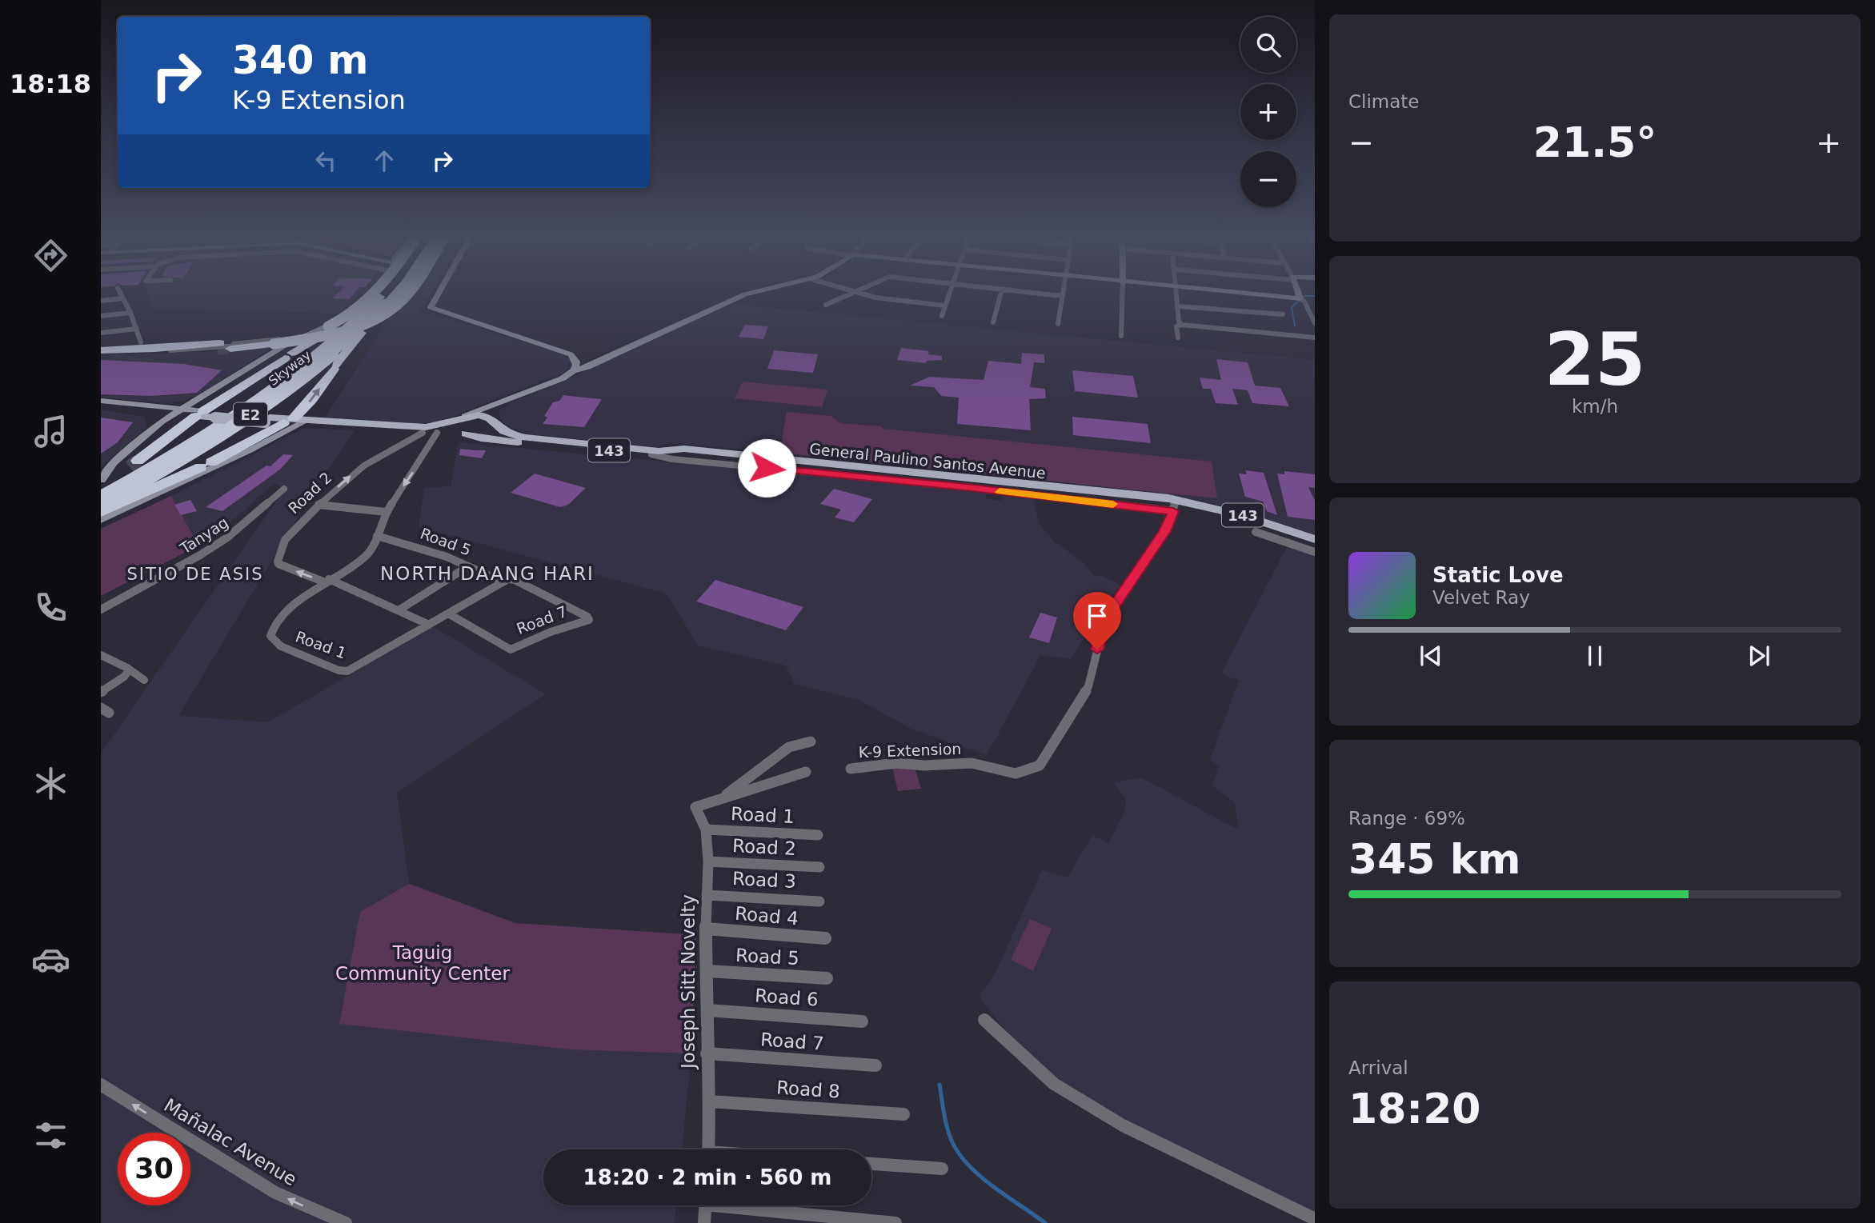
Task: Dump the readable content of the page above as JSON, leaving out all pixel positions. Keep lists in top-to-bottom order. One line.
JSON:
{"streets":{"highway":["Skyway","E2"],"main road":["143","General Paulino Santos Avenue"],"street":["Road 2","Tanyag","Road 5","Road 7","Road 1","K-9 Extension","Road 3","Road 4","Joseph Sitt Novelty","Road 6","Road 8","Mañalac Avenue"]},"crossings":[["Skyway","E2"],["143","General Paulino Santos Avenue"],["General Paulino Santos Avenue","Road 2"],["General Paulino Santos Avenue","Road 1"],["General Paulino Santos Avenue","K-9 Extension"],["Road 2","Road 1"],["Road 2","Joseph Sitt Novelty"],["Road 5","Road 7"],["Road 5","Road 1"],["Road 5","Joseph Sitt Novelty"],["Road 7","Road 1"],["Road 7","Joseph Sitt Novelty"],["Road 1","Joseph Sitt Novelty"],["Road 3","Joseph Sitt Novelty"],["Road 4","Joseph Sitt Novelty"],["Joseph Sitt Novelty","Road 6"],["Joseph Sitt Novelty","Road 8"]],"one_way":["Mañalac Avenue"],"districts":["NORTH DAANG HARI","SITIO DE ASIS"],"parks":["Taguig Community Center"],"page":{"tabs":"18:18","tile":["Climate",["25","km/h"],["Range · 69%","345 km"],["Arrival","18:20"]],"map_buttons":["+","−"],"turn":["340 m","K-9 Extension"],"heat":["−","21.5°","+"],"song":["Static Love","Velvet Ray"],"limit":"30","trip":"18:20 · 2 min · 560 m"}}
